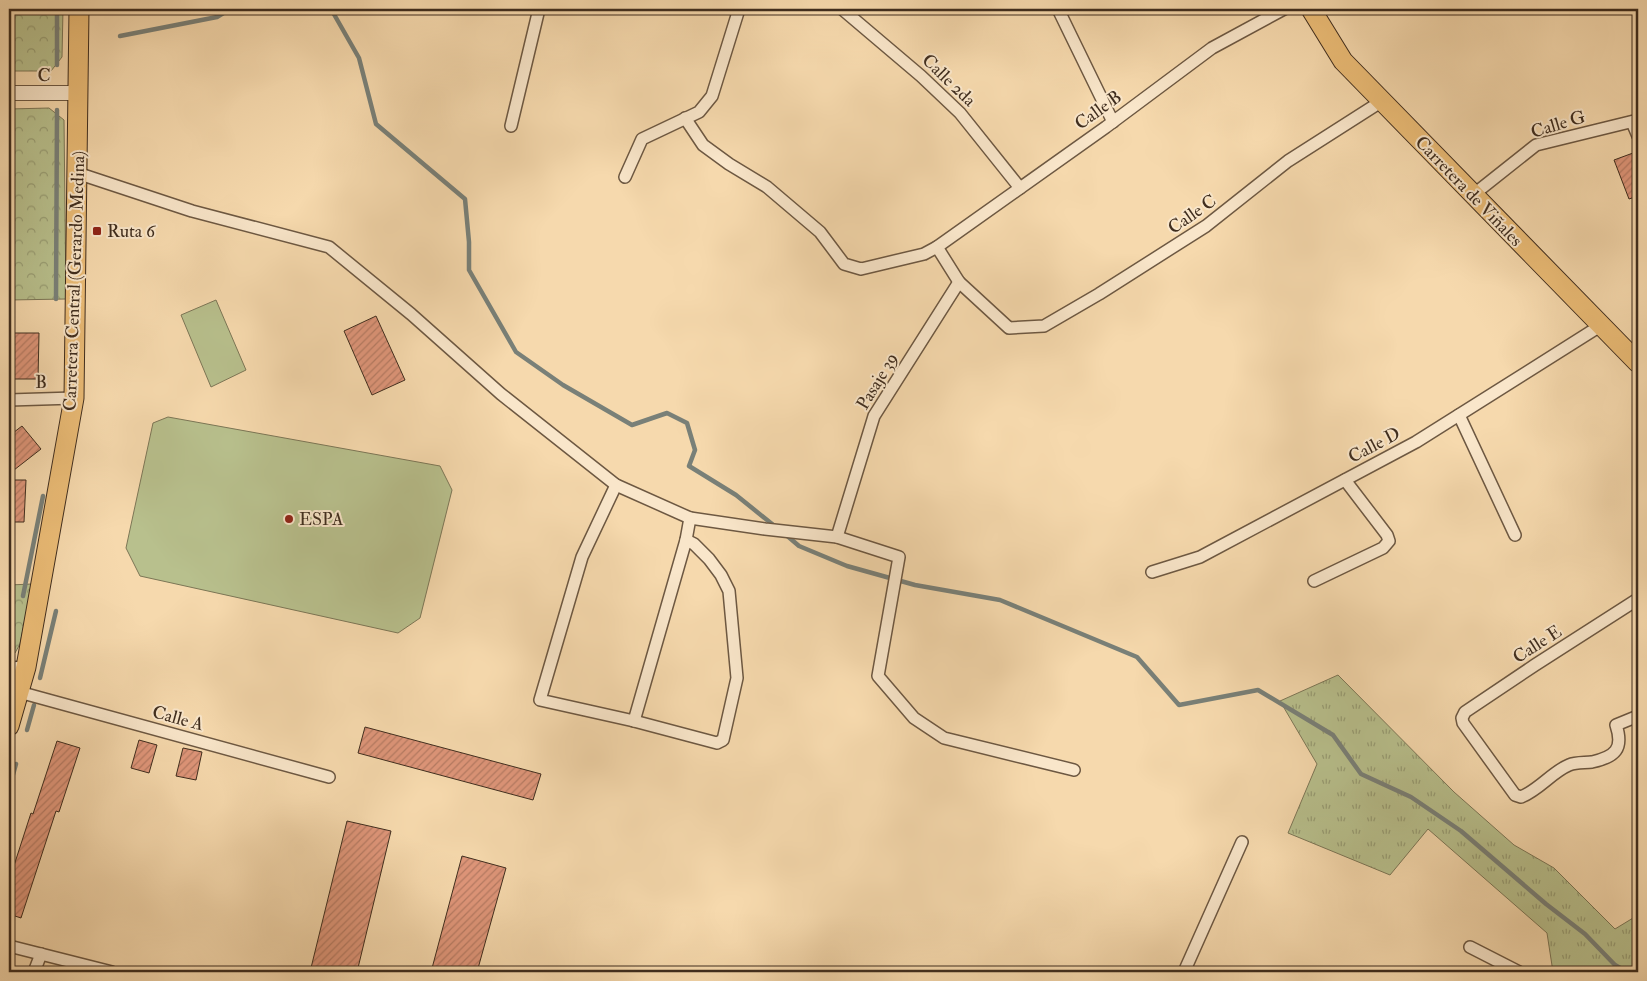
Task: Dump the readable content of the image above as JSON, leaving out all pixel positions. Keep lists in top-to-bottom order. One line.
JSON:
{"streets":{"main road":["Carretera de Viñales","Carretera Central (Gerardo Medina)"],"street":["C","Calle 2da","Calle B","Calle G","Calle C","Pasaje 39","B","Calle D","Calle E","Calle A"]},"crossings":[["C","Carretera Central (Gerardo Medina)"],["Calle 2da","Calle B"],["Calle G","Carretera de Viñales"],["Carretera de Viñales","Calle C"],["Carretera de Viñales","Calle D"],["Calle C","Pasaje 39"],["Carretera Central (Gerardo Medina)","B"],["Carretera Central (Gerardo Medina)","Calle A"]],"places":{"transit":["Ruta 6"],"other":["ESPA"]}}
